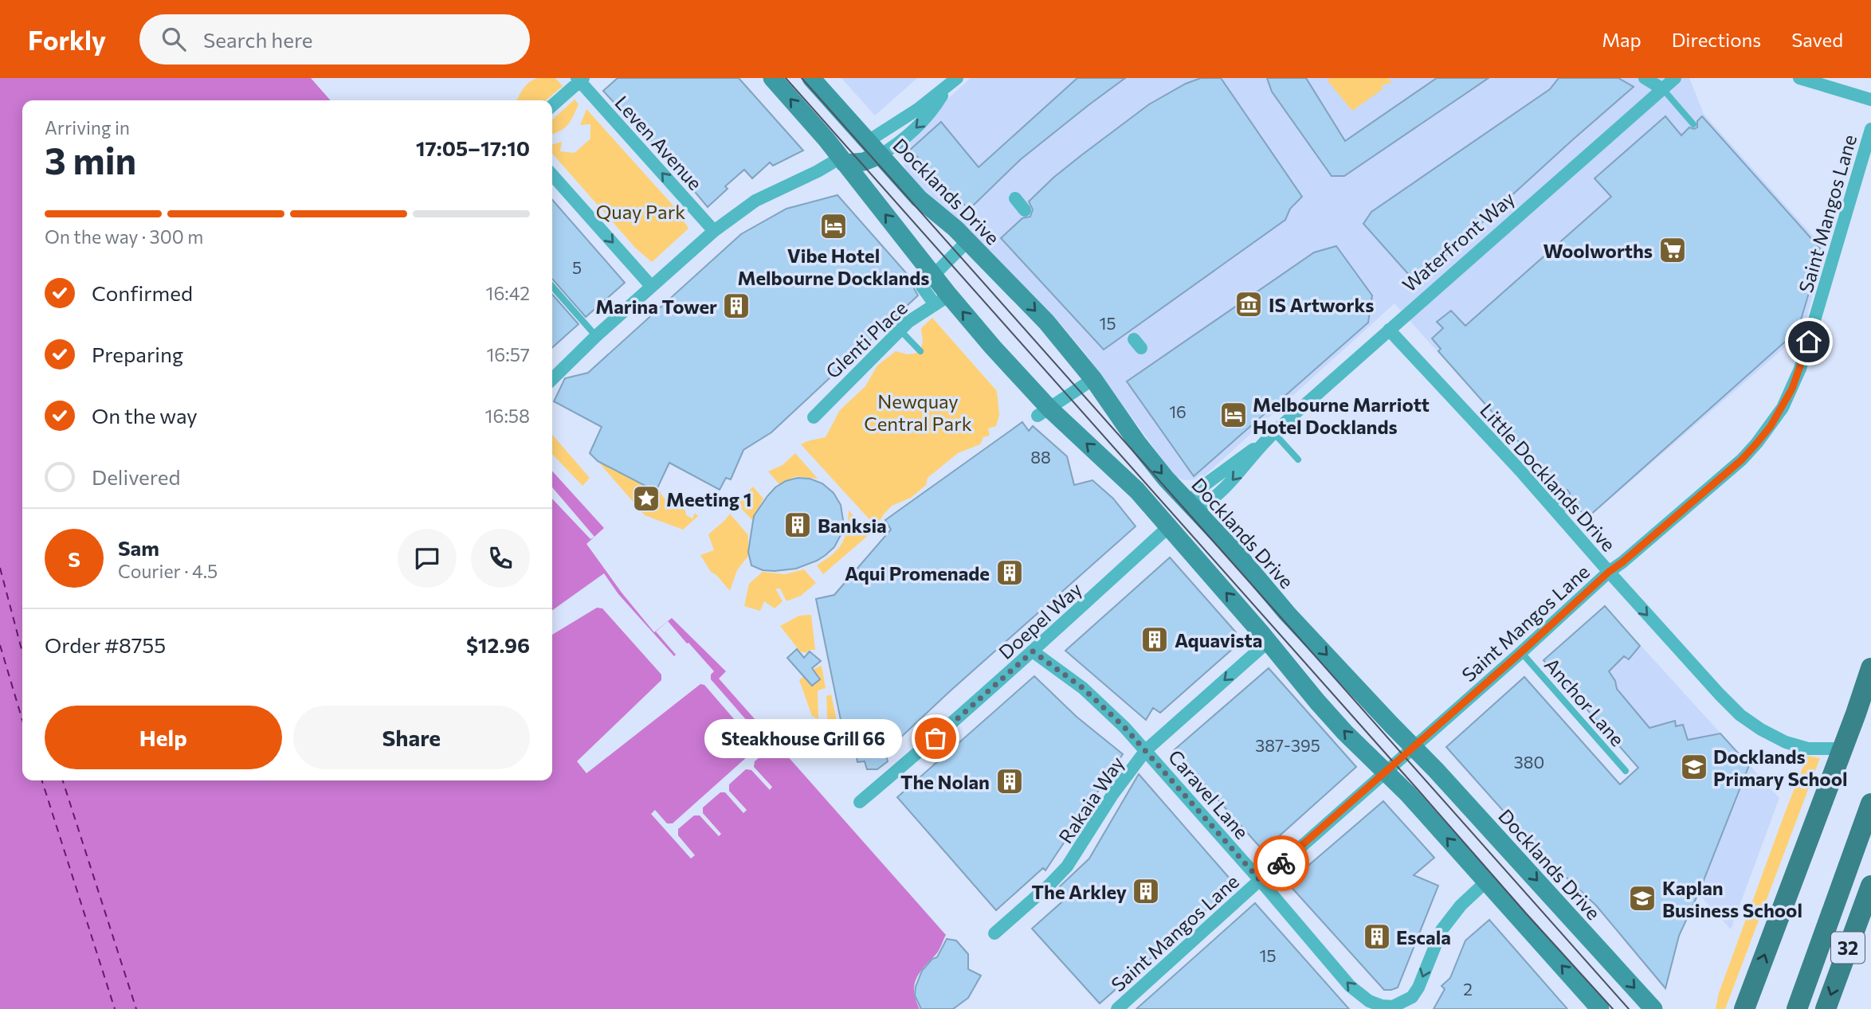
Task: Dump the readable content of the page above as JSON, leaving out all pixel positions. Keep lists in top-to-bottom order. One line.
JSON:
{"streets":{"main road":["32"],"street":["Leven Avenue","Docklands Drive","Saint Mangos Lane","Waterfront Way","Glenti Place","Little Docklands Drive","Doepel Way","Caravel Lane","Rakaia Way"],"lane":["Anchor Lane"]},"crossings":[["Docklands Drive","Saint Mangos Lane"],["Docklands Drive","Waterfront Way"],["Saint Mangos Lane","Little Docklands Drive"],["Saint Mangos Lane","Anchor Lane"],["Saint Mangos Lane","Caravel Lane"],["Waterfront Way","Little Docklands Drive"],["Waterfront Way","Doepel Way"],["Doepel Way","Caravel Lane"],["Caravel Lane","Rakaia Way"]],"one_way":["Little Docklands Drive","Caravel Lane","Rakaia Way"],"parks":["Quay Park","Newquay Central Park"],"places":{"hotel":["Vibe Hotel Melbourne Docklands","Melbourne Marriott Hotel Docklands"],"supermarket":["Woolworths"],"museum":["IS Artworks"],"building":["Marina Tower","Banksia","Aqui Promenade","Aquavista","The Nolan","The Arkley","Escala"],"place":["Meeting 1"],"other":["Steakhouse Grill 66"],"school or university":["Docklands Primary School","Kaplan Business School"]},"house_numbers":["5","15","16","88","387-395","380","15","2"],"page":{"header":"Forkly","search":"Search here","nav":["Map","Directions","Saved"],"heading":["3 min","Arriving in","17:05–17:10"],"panel":["Sam","Courier · 4.5","Order #8755","$12.96"],"bar":"On the way · 300 m","list":[["Confirmed","16:42"],["Preparing","16:57"],["On the way","16:58"],"Delivered"],"round":"S","buttons":["Help","Share"],"bubble":"Steakhouse Grill 66"}}
